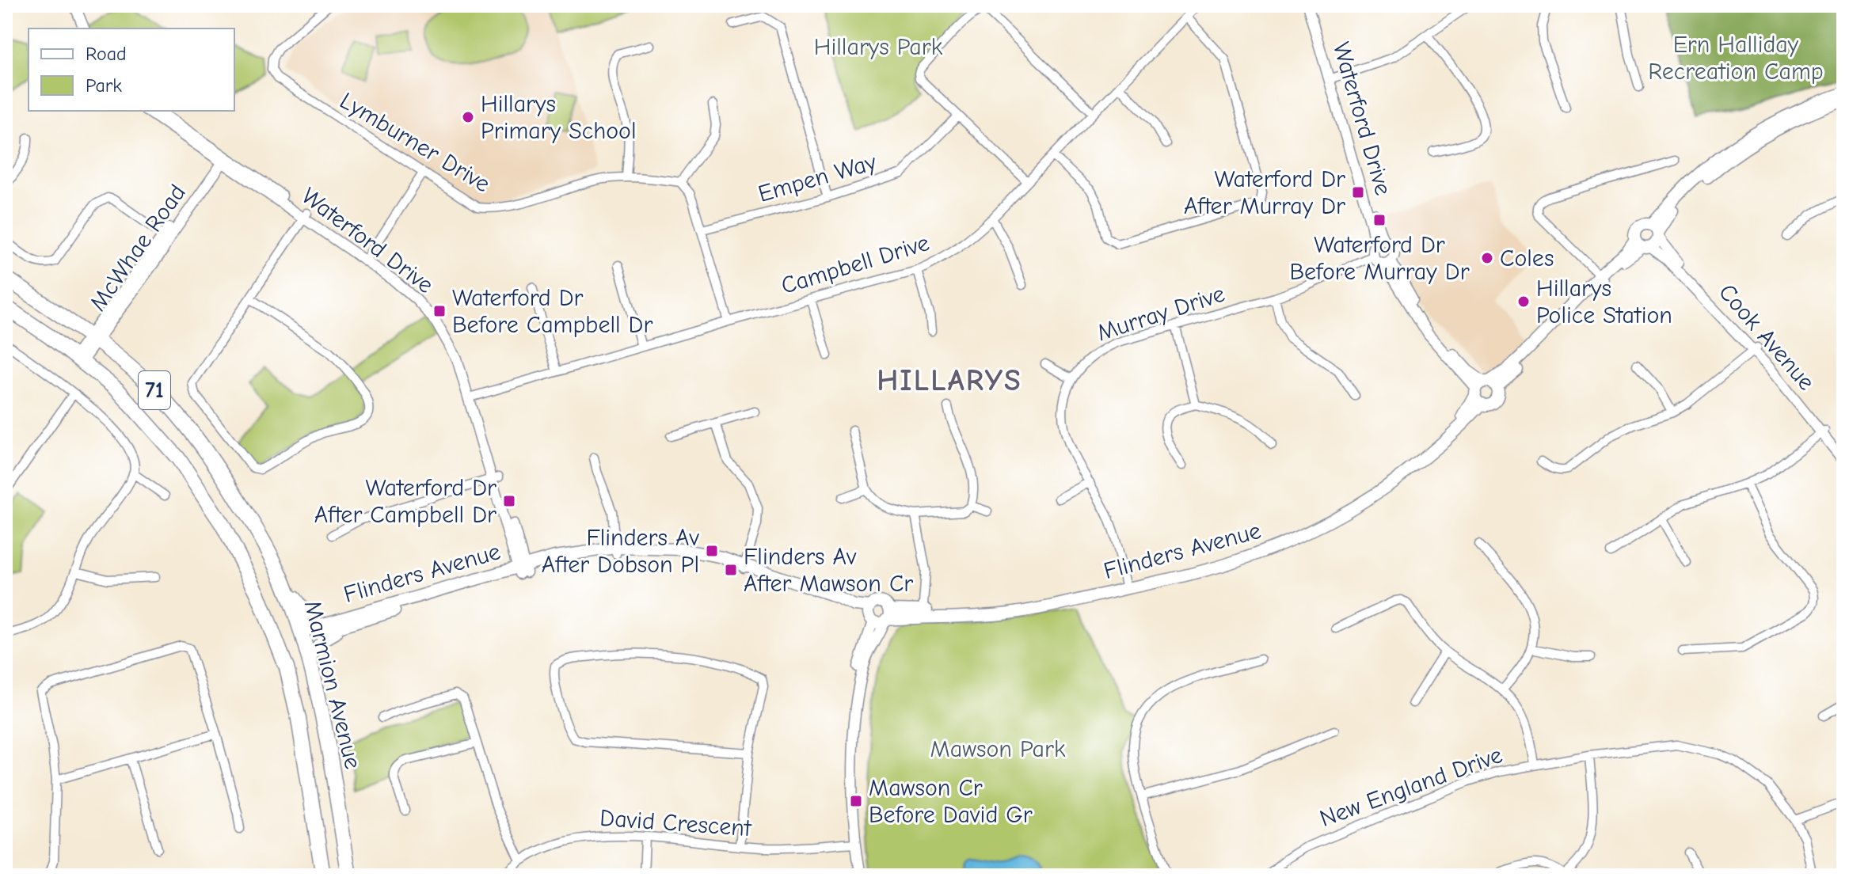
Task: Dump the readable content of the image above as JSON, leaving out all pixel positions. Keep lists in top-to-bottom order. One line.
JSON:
{"streets":{"highway":["71","Marmion Avenue"],"main road":["Flinders Avenue"],"street":["Waterford Drive","Lymburner Drive","Empen Way","McWhae Road","Campbell Drive","Murray Drive","Cook Avenue","New England Drive","David Crescent"]},"crossings":[["Waterford Drive","McWhae Road"],["Waterford Drive","Campbell Drive"],["Waterford Drive","Murray Drive"],["Waterford Drive","Flinders Avenue"],["McWhae Road","Marmion Avenue"],["Cook Avenue","Flinders Avenue"],["Flinders Avenue","Marmion Avenue"]],"districts":["HILLARYS"],"parks":["Ern Halliday Recreation Camp","Hillarys Park","Mawson Park"],"places":{"other":["Hillarys Primary School","Coles","Hillarys Police Station"],"transit":["Waterford Dr After Murray Dr","Waterford Dr Before Murray Dr","Waterford Dr Before Campbell Dr","Waterford Dr After Campbell Dr","Flinders Av After Dobson Pl","Flinders Av After Mawson Cr","Mawson Cr Before David Gr"]},"legend":["Road","Park"]}
